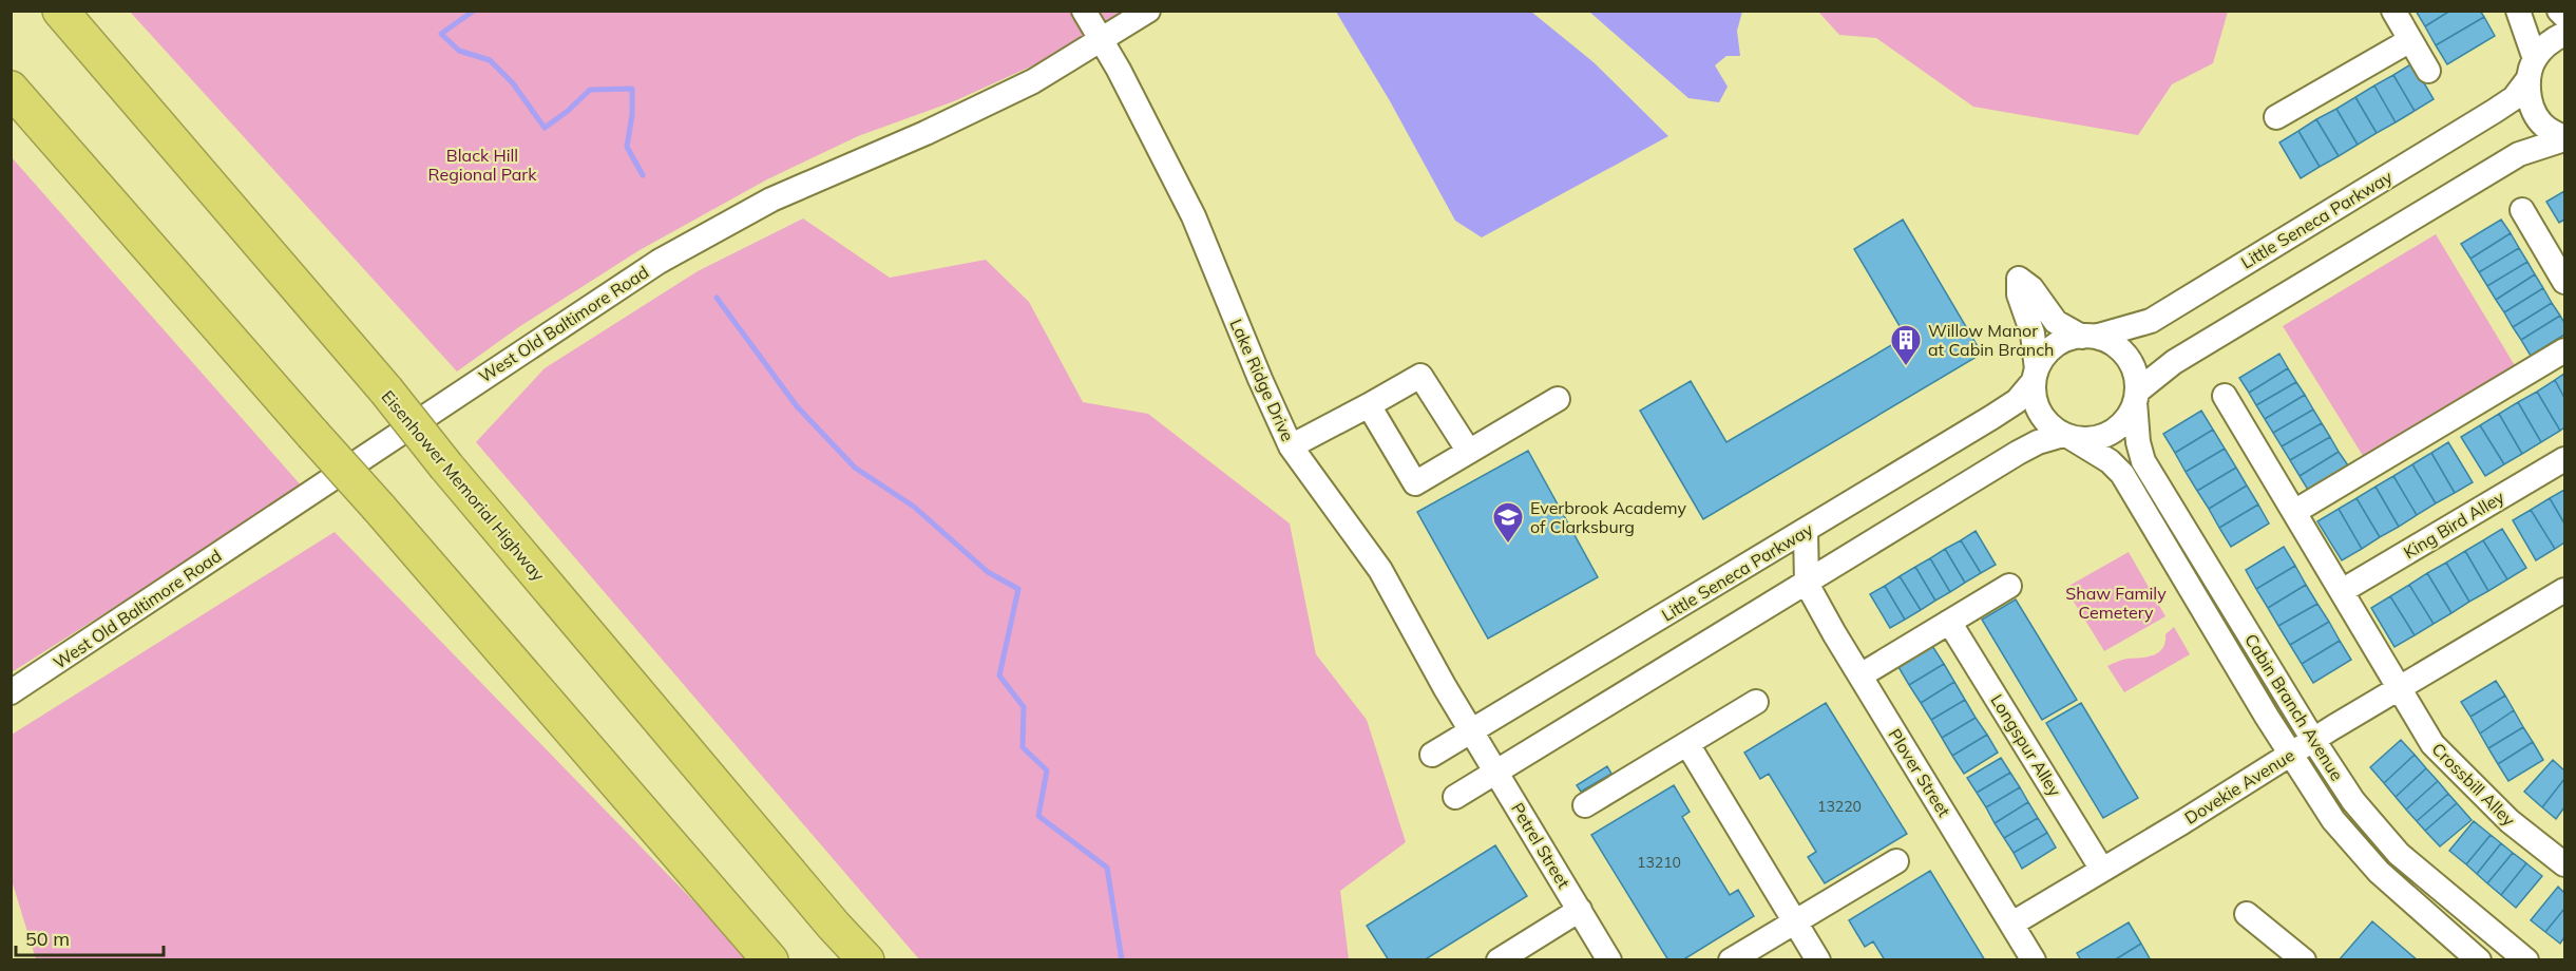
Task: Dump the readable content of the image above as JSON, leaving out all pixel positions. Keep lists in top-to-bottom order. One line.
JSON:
{"streets":{"highway":["Eisenhower Memorial Highway"],"street":["Little Seneca Parkway","West Old Baltimore Road","Lake Ridge Drive","King Bird Alley","Cabin Branch Avenue","Longspur Alley","Plover Street","Crossbill Alley","Dovekie Avenue","Petrel Street"]},"crossings":[["Little Seneca Parkway","Lake Ridge Drive"],["Little Seneca Parkway","Cabin Branch Avenue"],["Little Seneca Parkway","Petrel Street"],["West Old Baltimore Road","Lake Ridge Drive"],["Lake Ridge Drive","Petrel Street"],["Cabin Branch Avenue","Dovekie Avenue"],["Longspur Alley","Dovekie Avenue"],["Plover Street","Dovekie Avenue"],["Crossbill Alley","Dovekie Avenue"]],"parks":["Black Hill Regional Park","Shaw Family Cemetery"],"places":{"building":["Willow Manor at Cabin Branch"],"school or university":["Everbrook Academy of Clarksburg"]},"house_numbers":["13220","13210"],"scale_bar":"50 m"}
